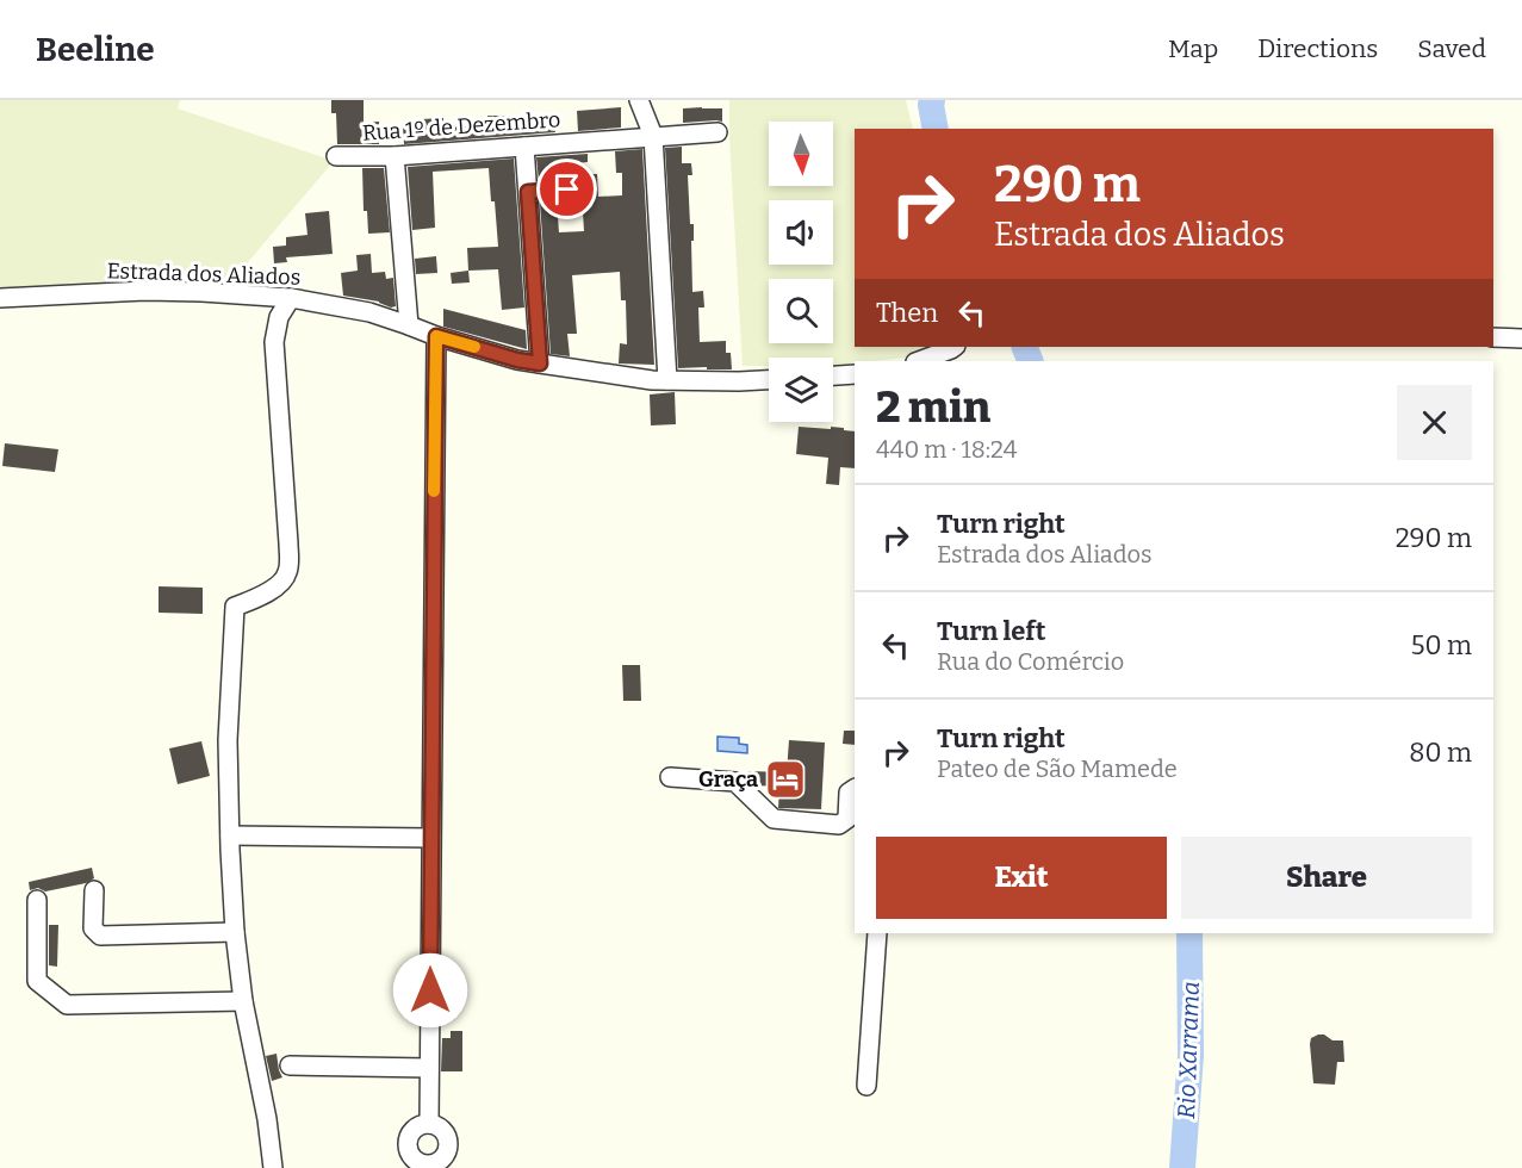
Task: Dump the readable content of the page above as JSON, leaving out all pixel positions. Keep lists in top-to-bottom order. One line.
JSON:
{"streets":{"street":["Rua 1º de Dezembro","Estrada dos Aliados"]},"water":["Rio Xarrama"],"places":{"hotel":["Graça"]},"north":"bottom","page":{"header":"Beeline","nav":["Map","Directions","Saved"],"turn":["290 m","Estrada dos Aliados"],"then":"Then","heading":["2 min","440 m · 18:24"],"list":[{"name":"Turn right","note":"Estrada dos Aliados","value":"290 m"},{"name":"Turn left","note":"Rua do Comércio","value":"50 m"},{"name":"Turn right","note":"Pateo de São Mamede","value":"80 m"}],"buttons":["Exit","Share"]}}
